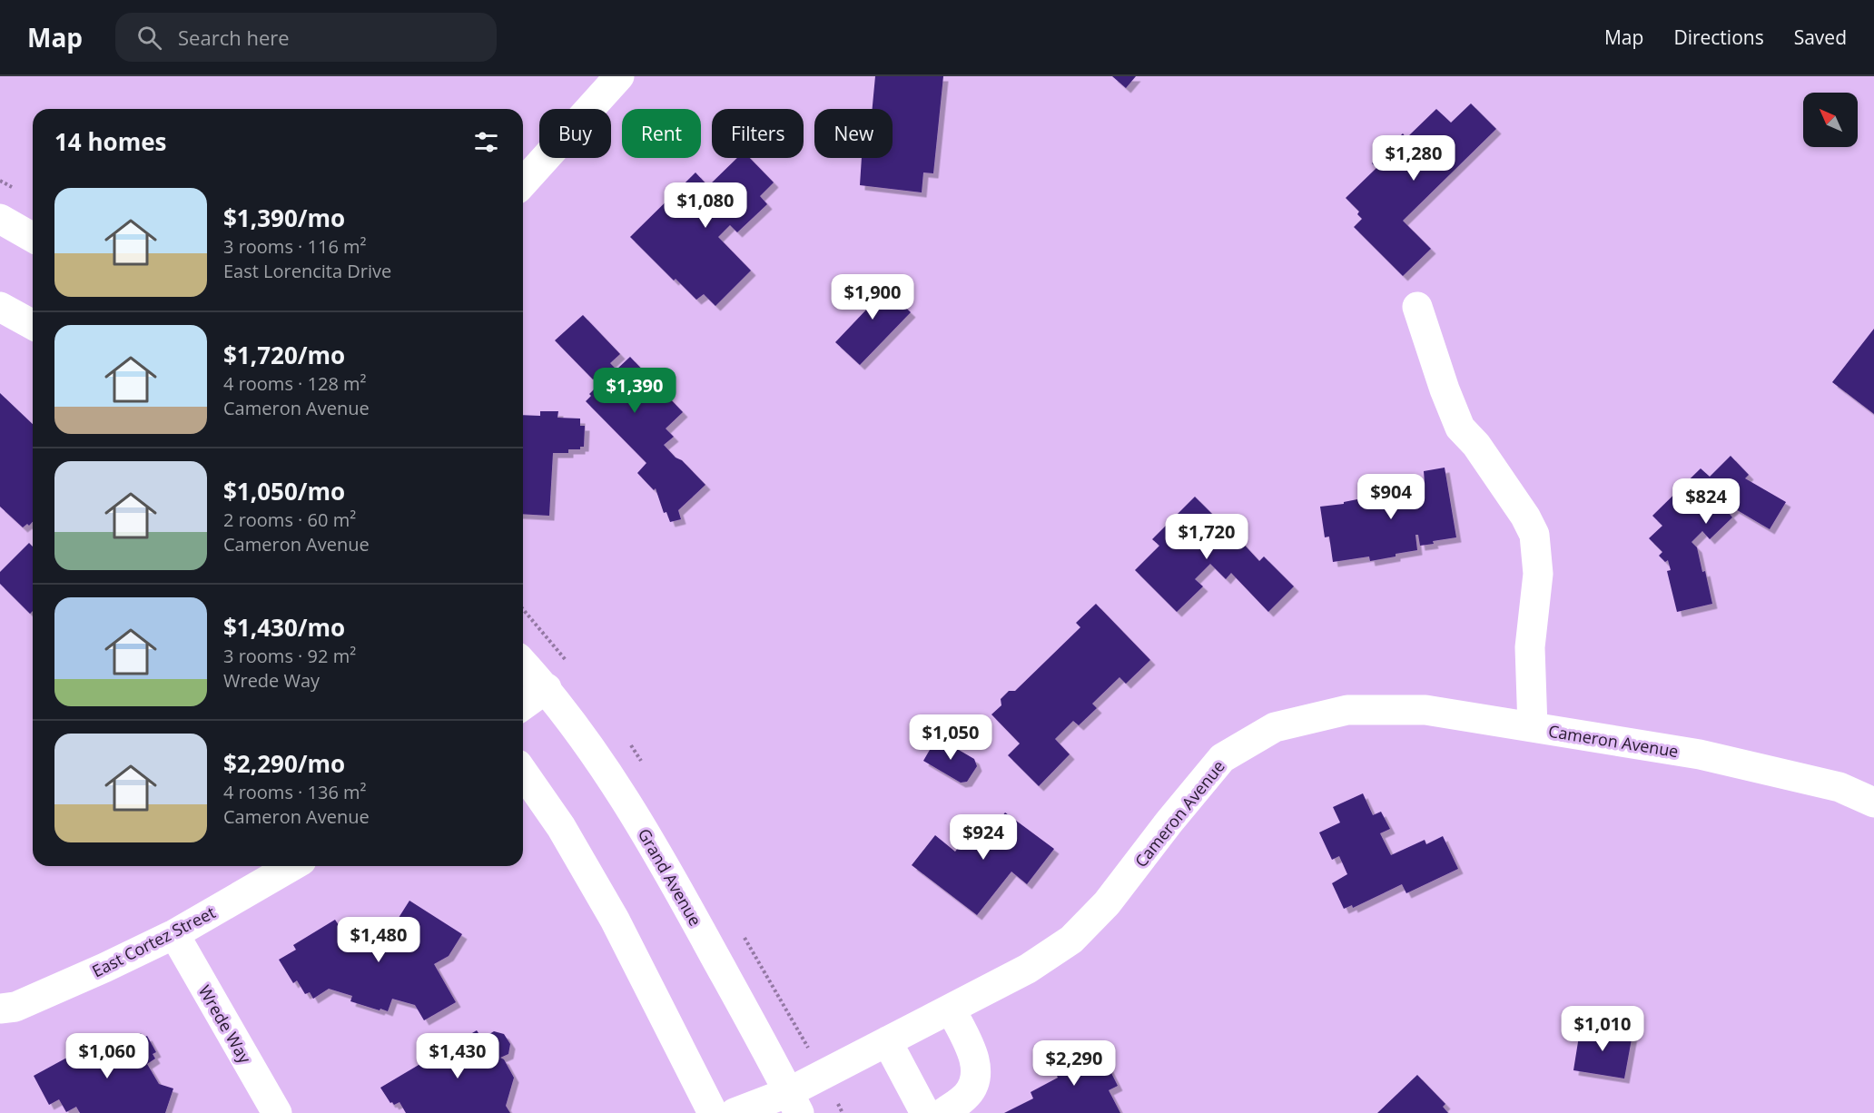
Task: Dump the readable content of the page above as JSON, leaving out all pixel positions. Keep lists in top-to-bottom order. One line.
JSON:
{"streets":{"street":["Cameron Avenue","Grand Avenue","East Cortez Street","Wrede Way"]},"crossings":[["Cameron Avenue","Grand Avenue"],["East Cortez Street","Wrede Way"]],"north":"top left","page":{"header":"Map","search":"Search here","nav":["Map","Directions","Saved"],"chip":["Buy","Rent","Filters","New"],"heading":"14 homes","price":["$1,280","$1,080","$1,900","$1,390","$904","$824","$1,720","$1,050","$924","$1,480","$1,010","$1,060","$1,430","$2,290"],"list":[{"name":"$1,390/mo","note":"3 rooms · 116 m² · East Lorencita Drive"},{"name":"$1,720/mo","note":"4 rooms · 128 m² · Cameron Avenue"},{"name":"$1,050/mo","note":"2 rooms · 60 m² · Cameron Avenue"},{"name":"$1,430/mo","note":"3 rooms · 92 m² · Wrede Way"},{"name":"$2,290/mo","note":"4 rooms · 136 m² · Cameron Avenue"}]}}
